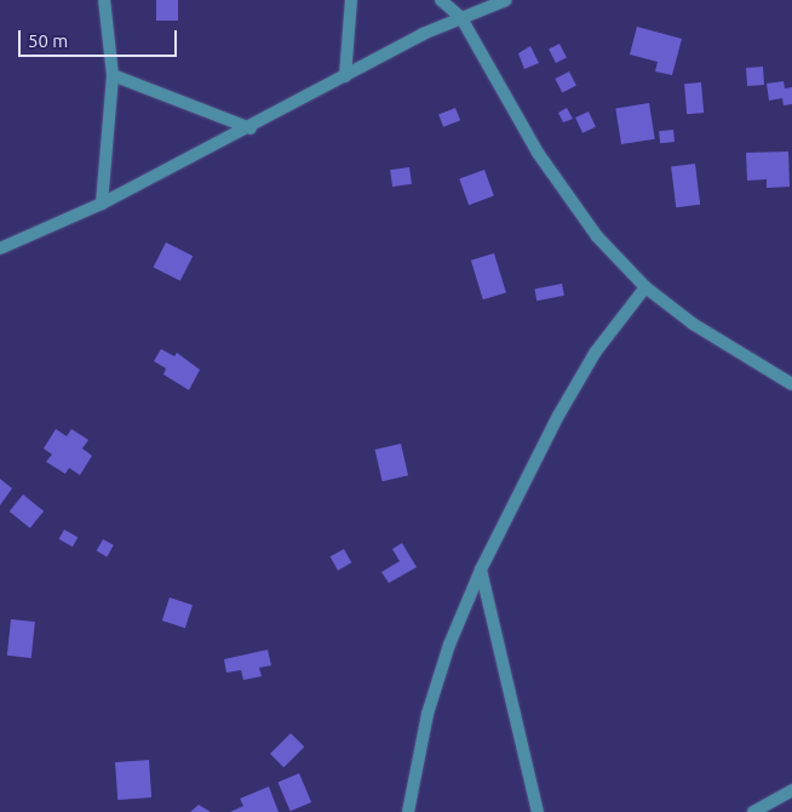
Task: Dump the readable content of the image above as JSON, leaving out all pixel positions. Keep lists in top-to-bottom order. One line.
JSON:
{"scale_bar":"50 m"}
